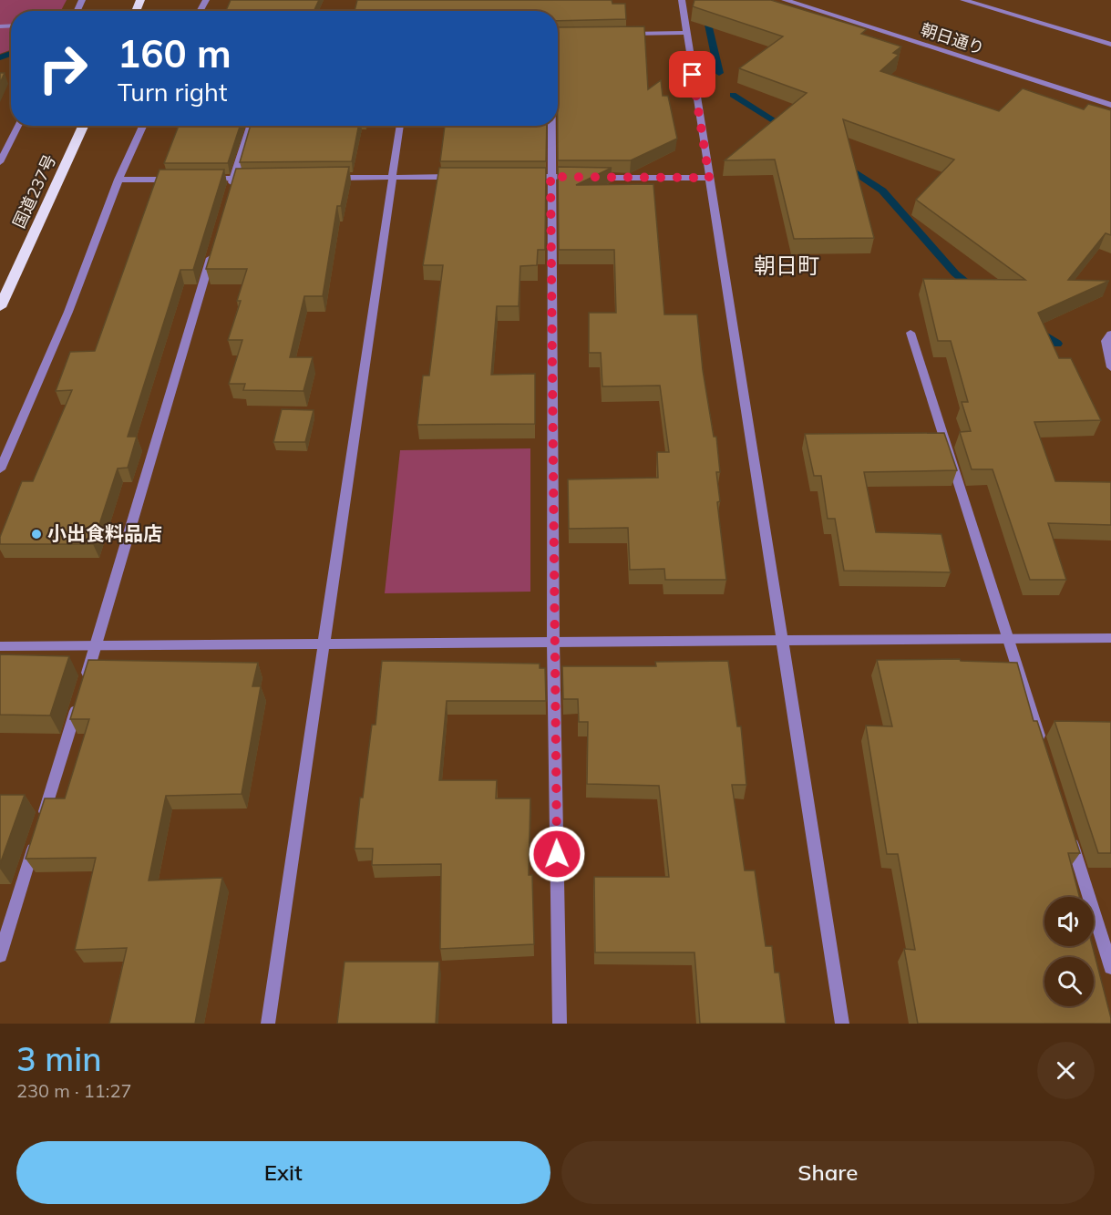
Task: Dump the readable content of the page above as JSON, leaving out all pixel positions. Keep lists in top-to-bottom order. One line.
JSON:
{"streets":{"highway":["国道237号"],"street":["朝日通り"]},"districts":["朝日町"],"places":["小出食料品店"],"page":{"turn":["160 m","Turn right"],"heading":["3 min","230 m · 11:27"],"buttons":["Exit","Share"]}}
